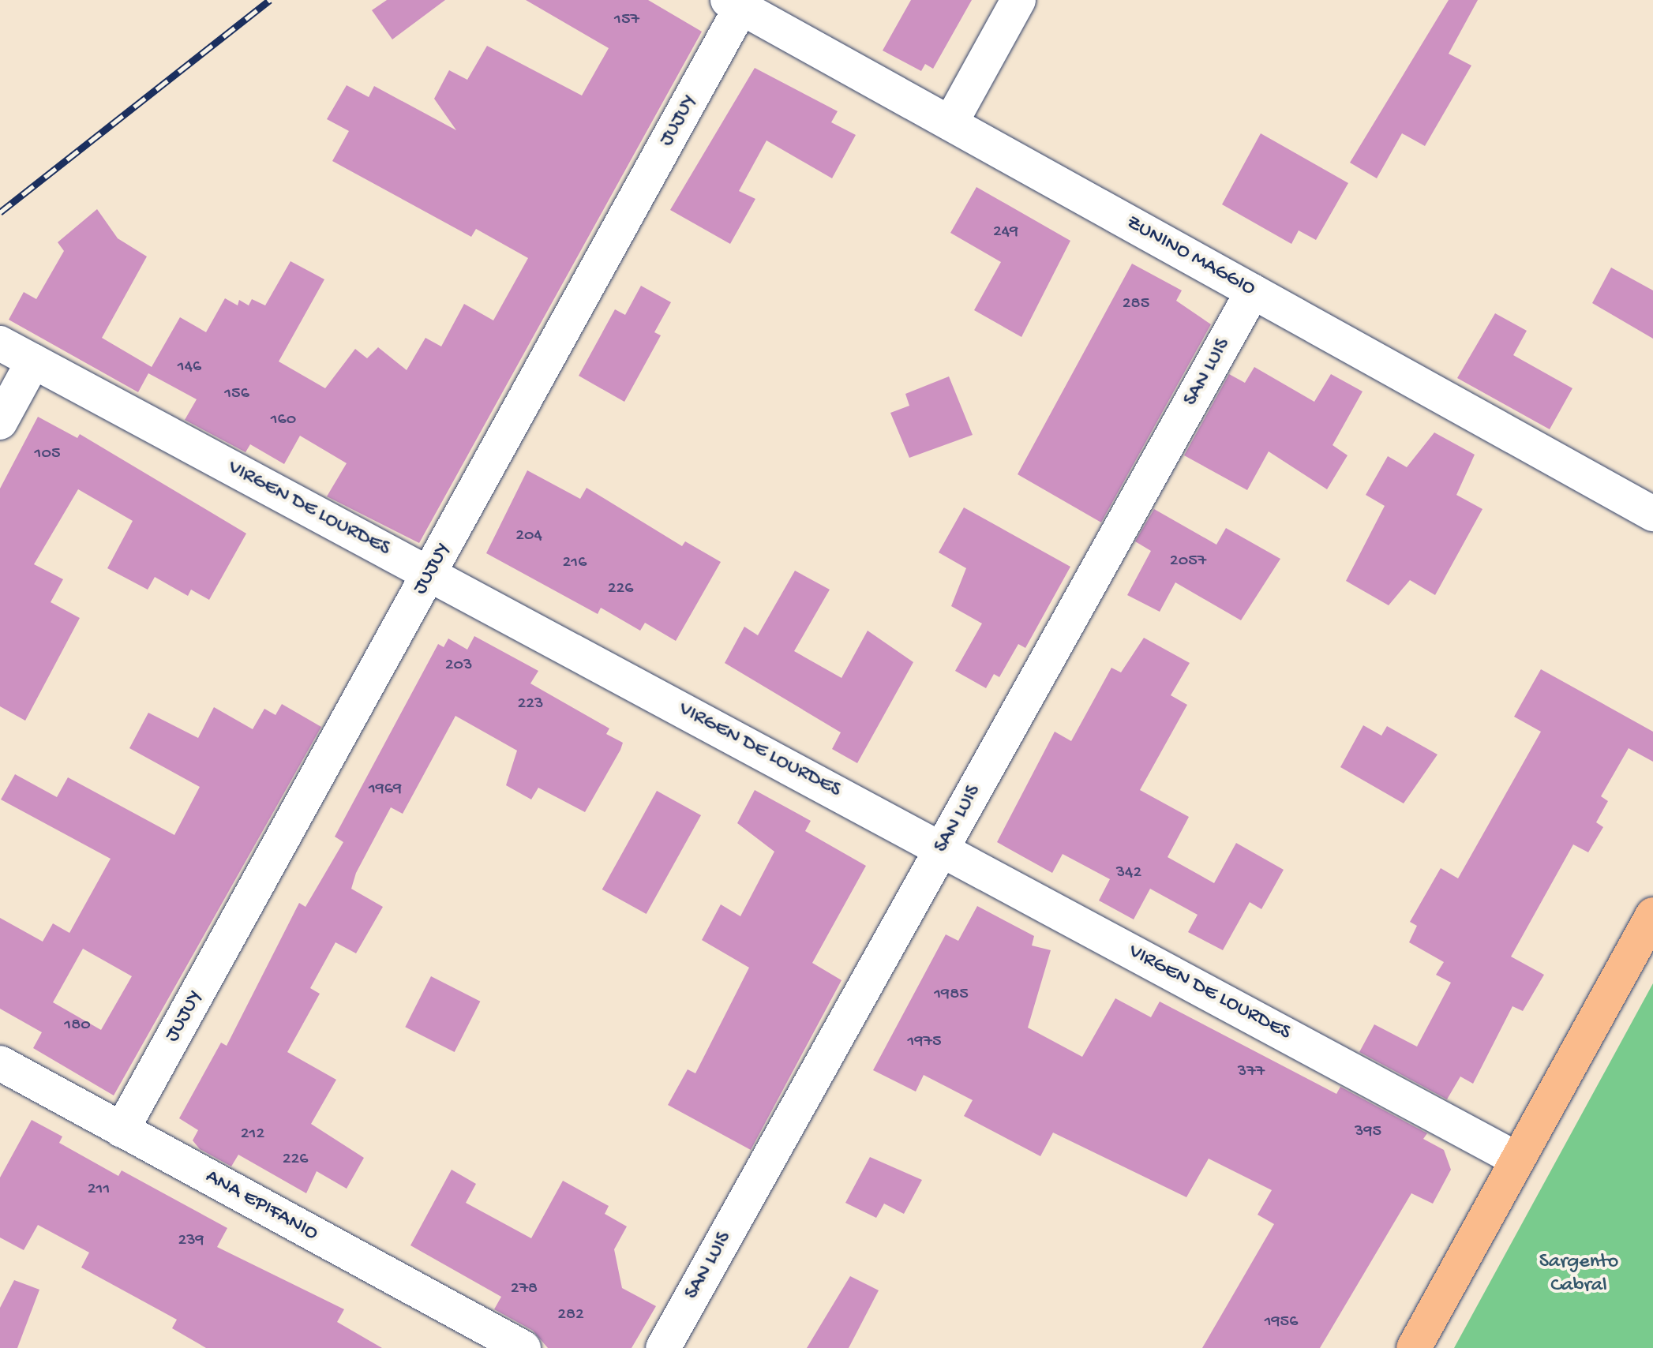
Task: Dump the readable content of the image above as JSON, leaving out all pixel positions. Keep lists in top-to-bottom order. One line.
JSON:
{"streets":{"street":["JUJUY","ZUNINO MAGGIO","SAN LUIS","VIRGEN DE LOURDES","ANA EPIFANIO"]},"crossings":[["JUJUY","ZUNINO MAGGIO"],["JUJUY","VIRGEN DE LOURDES"],["JUJUY","ANA EPIFANIO"],["ZUNINO MAGGIO","SAN LUIS"],["SAN LUIS","VIRGEN DE LOURDES"]],"parks":["Sargento Cabral"],"house_numbers":["157","249","285","146","156","160","105","204","2057","216","226","203","223","1969","342","1985","180","1975","377","395","212","226","211","239","278","282","1956"]}
